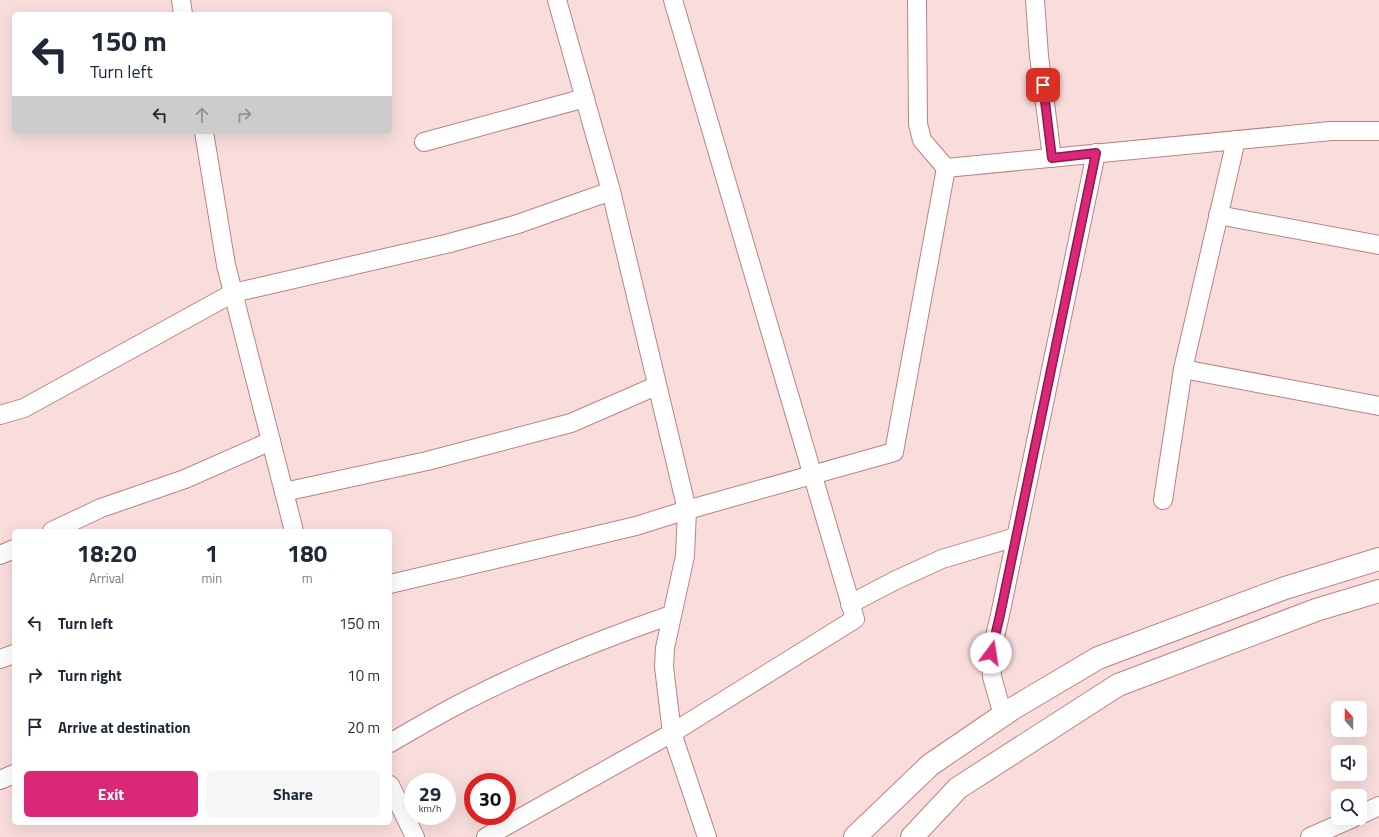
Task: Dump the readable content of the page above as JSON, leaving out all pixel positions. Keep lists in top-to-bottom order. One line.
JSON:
{"north":"top","page":{"turn":["150 m","Turn left"],"eta":["18:20","Arrival","1","min","180","m"],"list":[{"name":"Turn left","value":"150 m"},{"name":"Turn right","value":"10 m"},{"name":"Arrive at destination","value":"20 m"}],"buttons":["Exit","Share"],"speed":"29 km/h","limit":"30"}}
